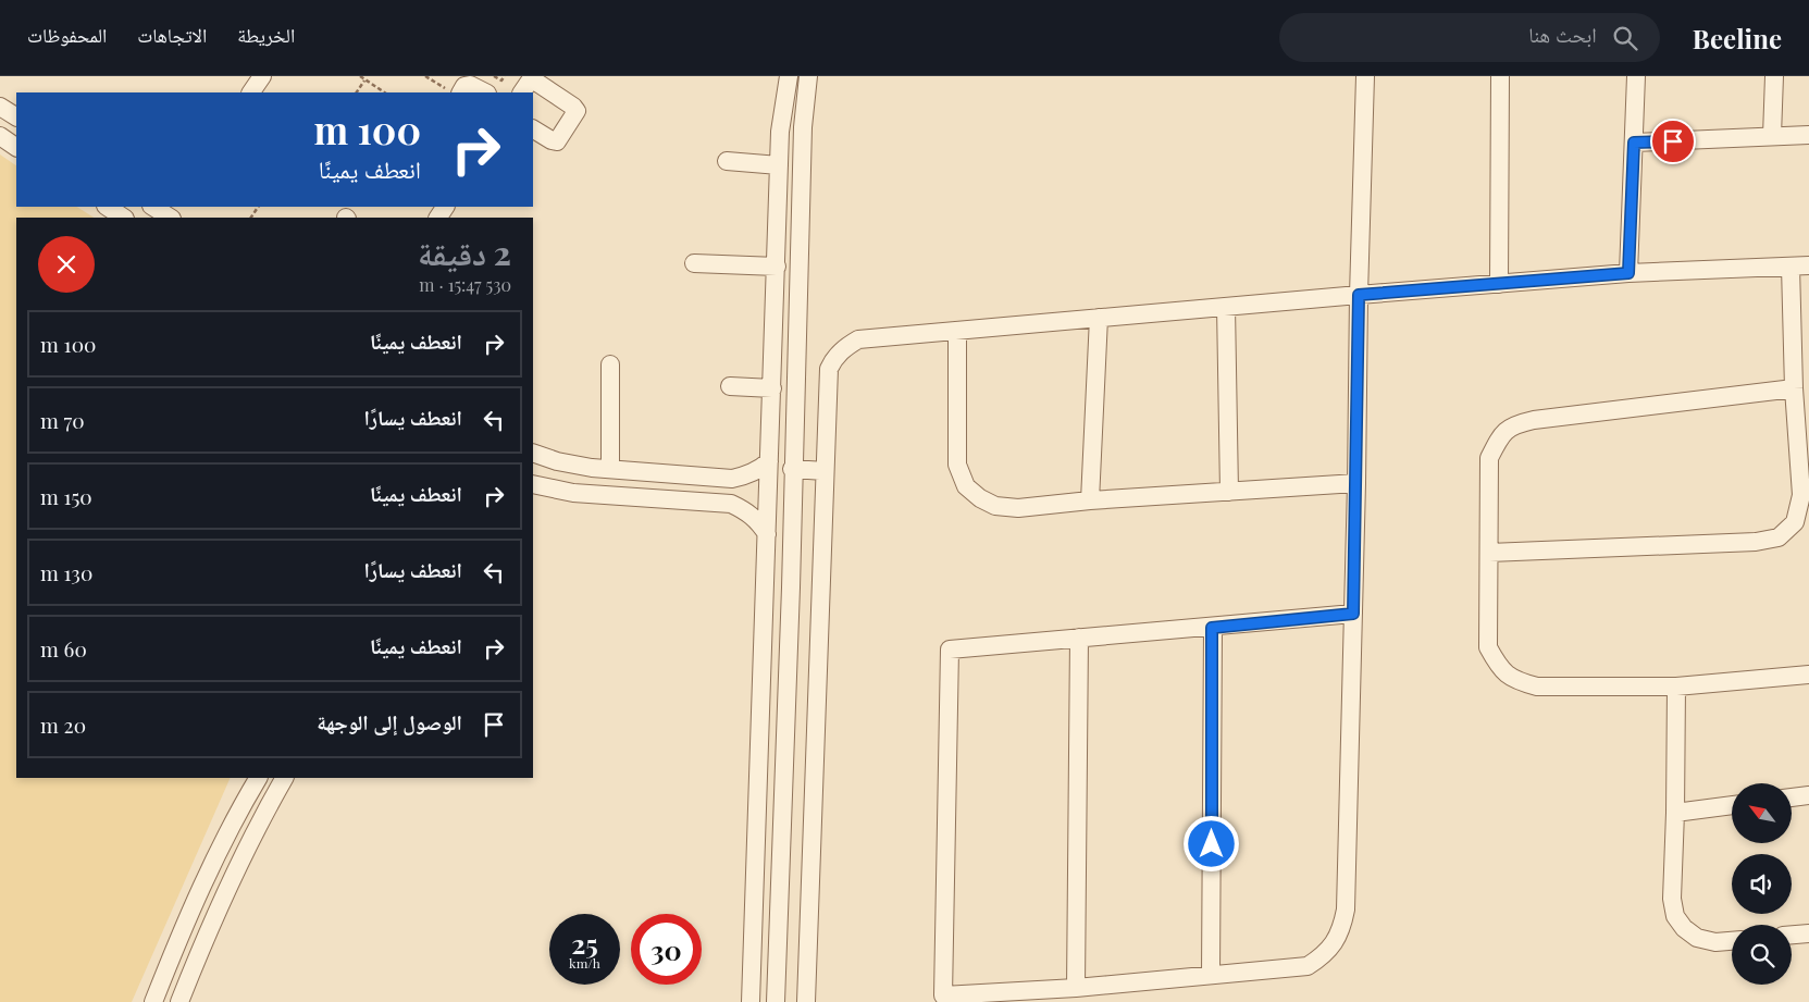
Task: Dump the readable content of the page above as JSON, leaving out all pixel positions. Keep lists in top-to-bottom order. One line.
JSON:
{"north":"top left","page":{"header":"Beeline","search":"ابحث هنا","nav":["الخريطة","الاتجاهات","المحفوظات"],"turn":["100 m","انعطف يمينًا"],"heading":["2 دقيقة","530 m · 15:47"],"list":[{"name":"انعطف يمينًا","value":"100 m"},{"name":"انعطف يسارًا","value":"70 m"},{"name":"انعطف يمينًا","value":"150 m"},{"name":"انعطف يسارًا","value":"130 m"},{"name":"انعطف يمينًا","value":"60 m"},{"name":"الوصول إلى الوجهة","value":"20 m"}],"speed":"25 km/h","limit":"30"}}
